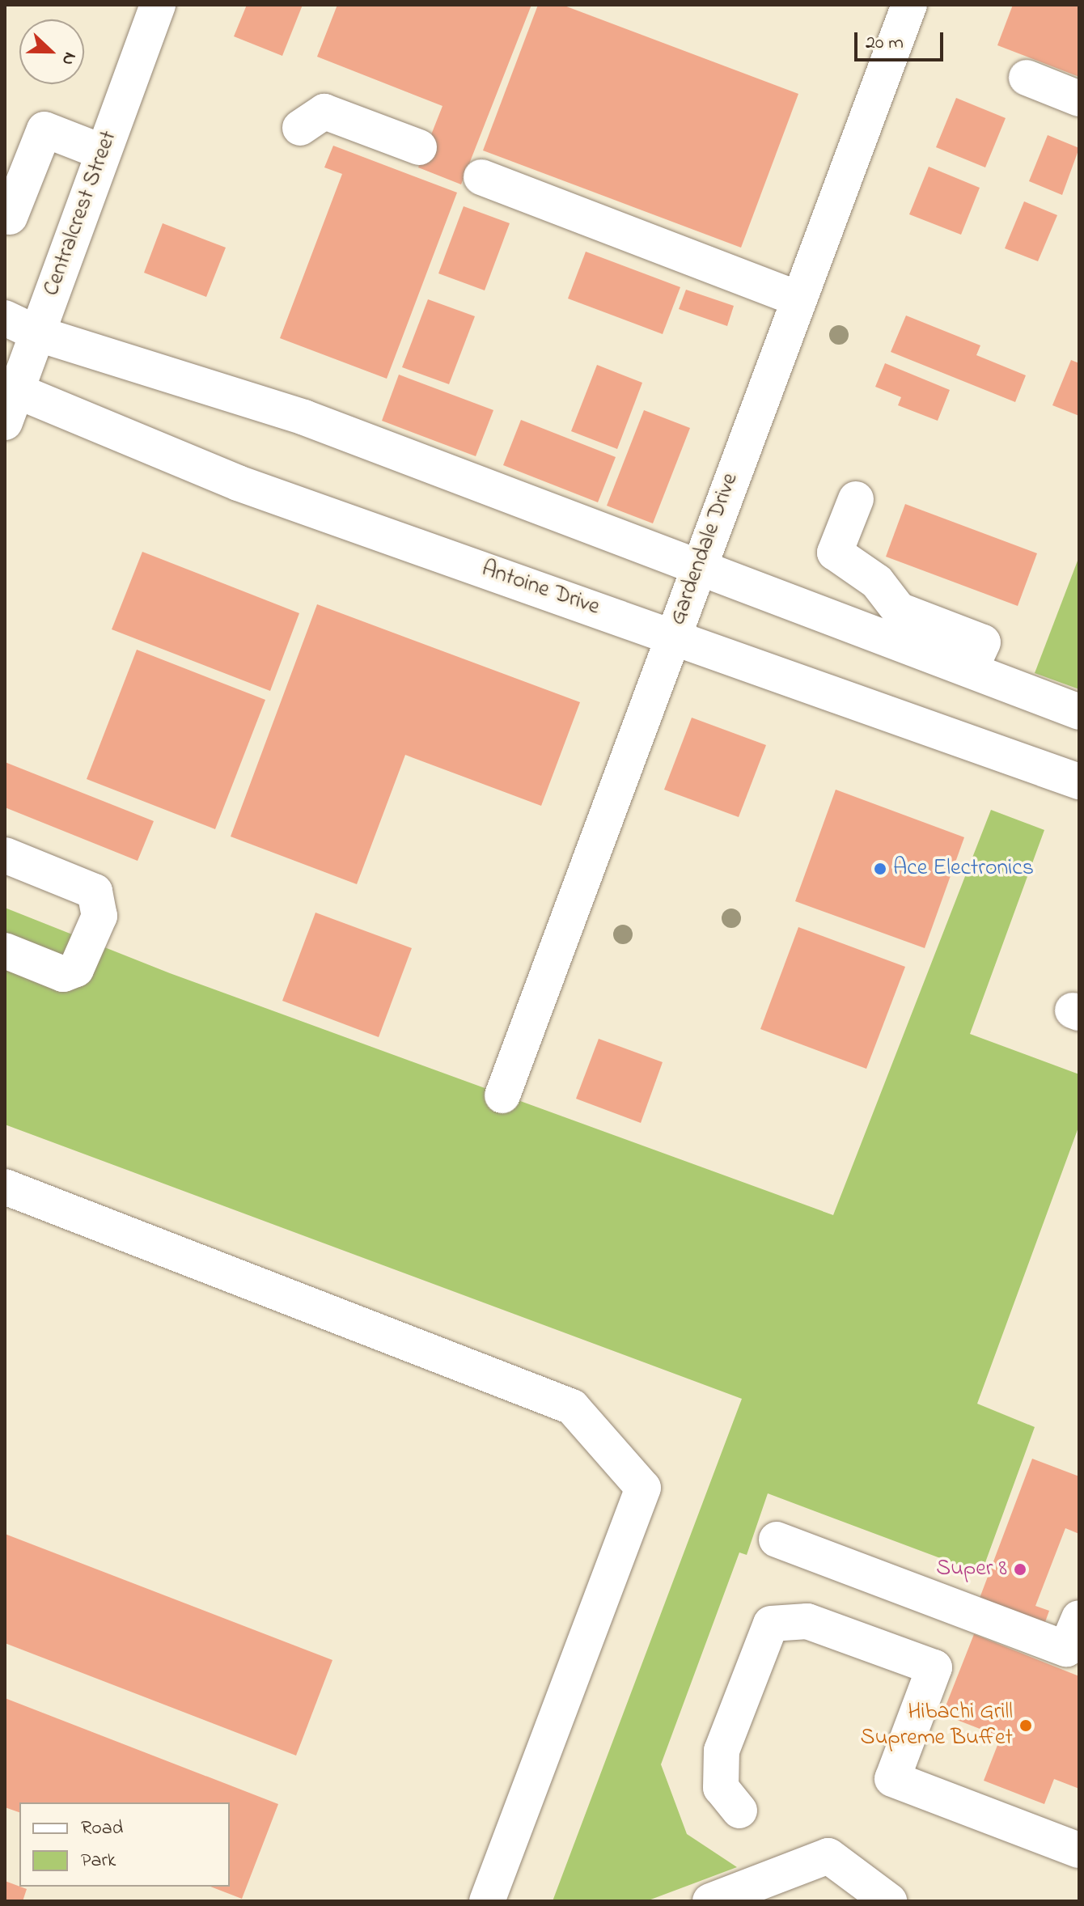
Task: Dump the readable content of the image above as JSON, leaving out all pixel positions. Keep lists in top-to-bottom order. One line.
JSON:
{"streets":{"main road":["Centralcrest Street","Gardendale Drive","Antoine Drive"]},"crossings":[["Centralcrest Street","Antoine Drive"],["Gardendale Drive","Antoine Drive"]],"places":["Ace Electronics","Super 8","Hibachi Grill Supreme Buffet"],"legend":["Road","Park"],"scale_bar":"20 m","north":"right"}
